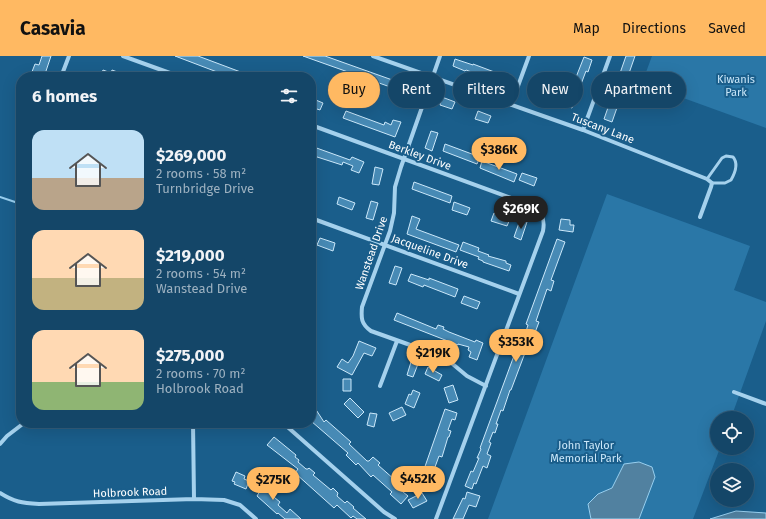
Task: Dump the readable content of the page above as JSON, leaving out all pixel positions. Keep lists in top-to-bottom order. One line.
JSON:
{"streets":{"street":["Tuscany Lane","Berkley Drive","Jacqueline Drive","Wanstead Drive","Holbrook Road"]},"crossings":[["Berkley Drive","Jacqueline Drive"],["Berkley Drive","Wanstead Drive"],["Jacqueline Drive","Wanstead Drive"]],"parks":["Kiwanis Park","John Taylor Memorial Park"],"page":{"header":"Casavia","nav":["Map","Directions","Saved"],"chip":["Buy","Rent","Filters","New","Apartment"],"heading":"6 homes","list":[{"name":"$269,000","note":"2 rooms · 58 m² · Turnbridge Drive"},{"name":"$219,000","note":"2 rooms · 54 m² · Wanstead Drive"},{"name":"$275,000","note":"2 rooms · 70 m² · Holbrook Road"}],"price":["$386K","$269K","$353K","$219K","$452K","$275K"]}}
